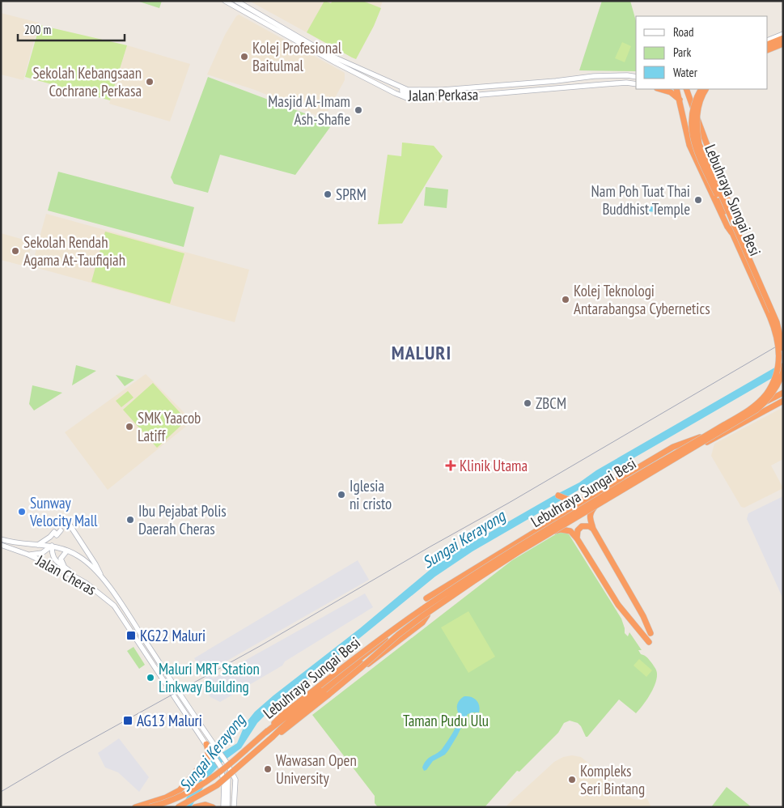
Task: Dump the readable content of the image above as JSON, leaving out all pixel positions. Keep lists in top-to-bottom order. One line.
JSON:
{"streets":{"highway":["Lebuhraya Sungai Besi"],"main road":["Jalan Perkasa","Jalan Cheras"]},"districts":["MALURI"],"water":["Sungai Kerayong"],"parks":["Taman Pudu Ulu"],"places":{"other":["Kolej Profesional Baitulmal","Sekolah Kebangsaan Cochrane Perkasa","Masjid Al-Imam Ash-Shafie","SPRM","Nam Poh Tuat Thai Buddhist Temple","Sekolah Rendah Agama At-Taufiqiah","Kolej Teknologi Antarabangsa Cybernetics","ZBCM","SMK Yaacob Latiff","Iglesia ni cristo","Sunway Velocity Mall","Ibu Pejabat Polis Daerah Cheras","Maluri MRT Station Linkway Building","Wawasan Open University","Kompleks Seri Bintang"],"health":["Klinik Utama"],"transit":["KG22 Maluri","AG13 Maluri"]},"legend":["Road","Park","Water"],"scale_bar":"200 m"}
